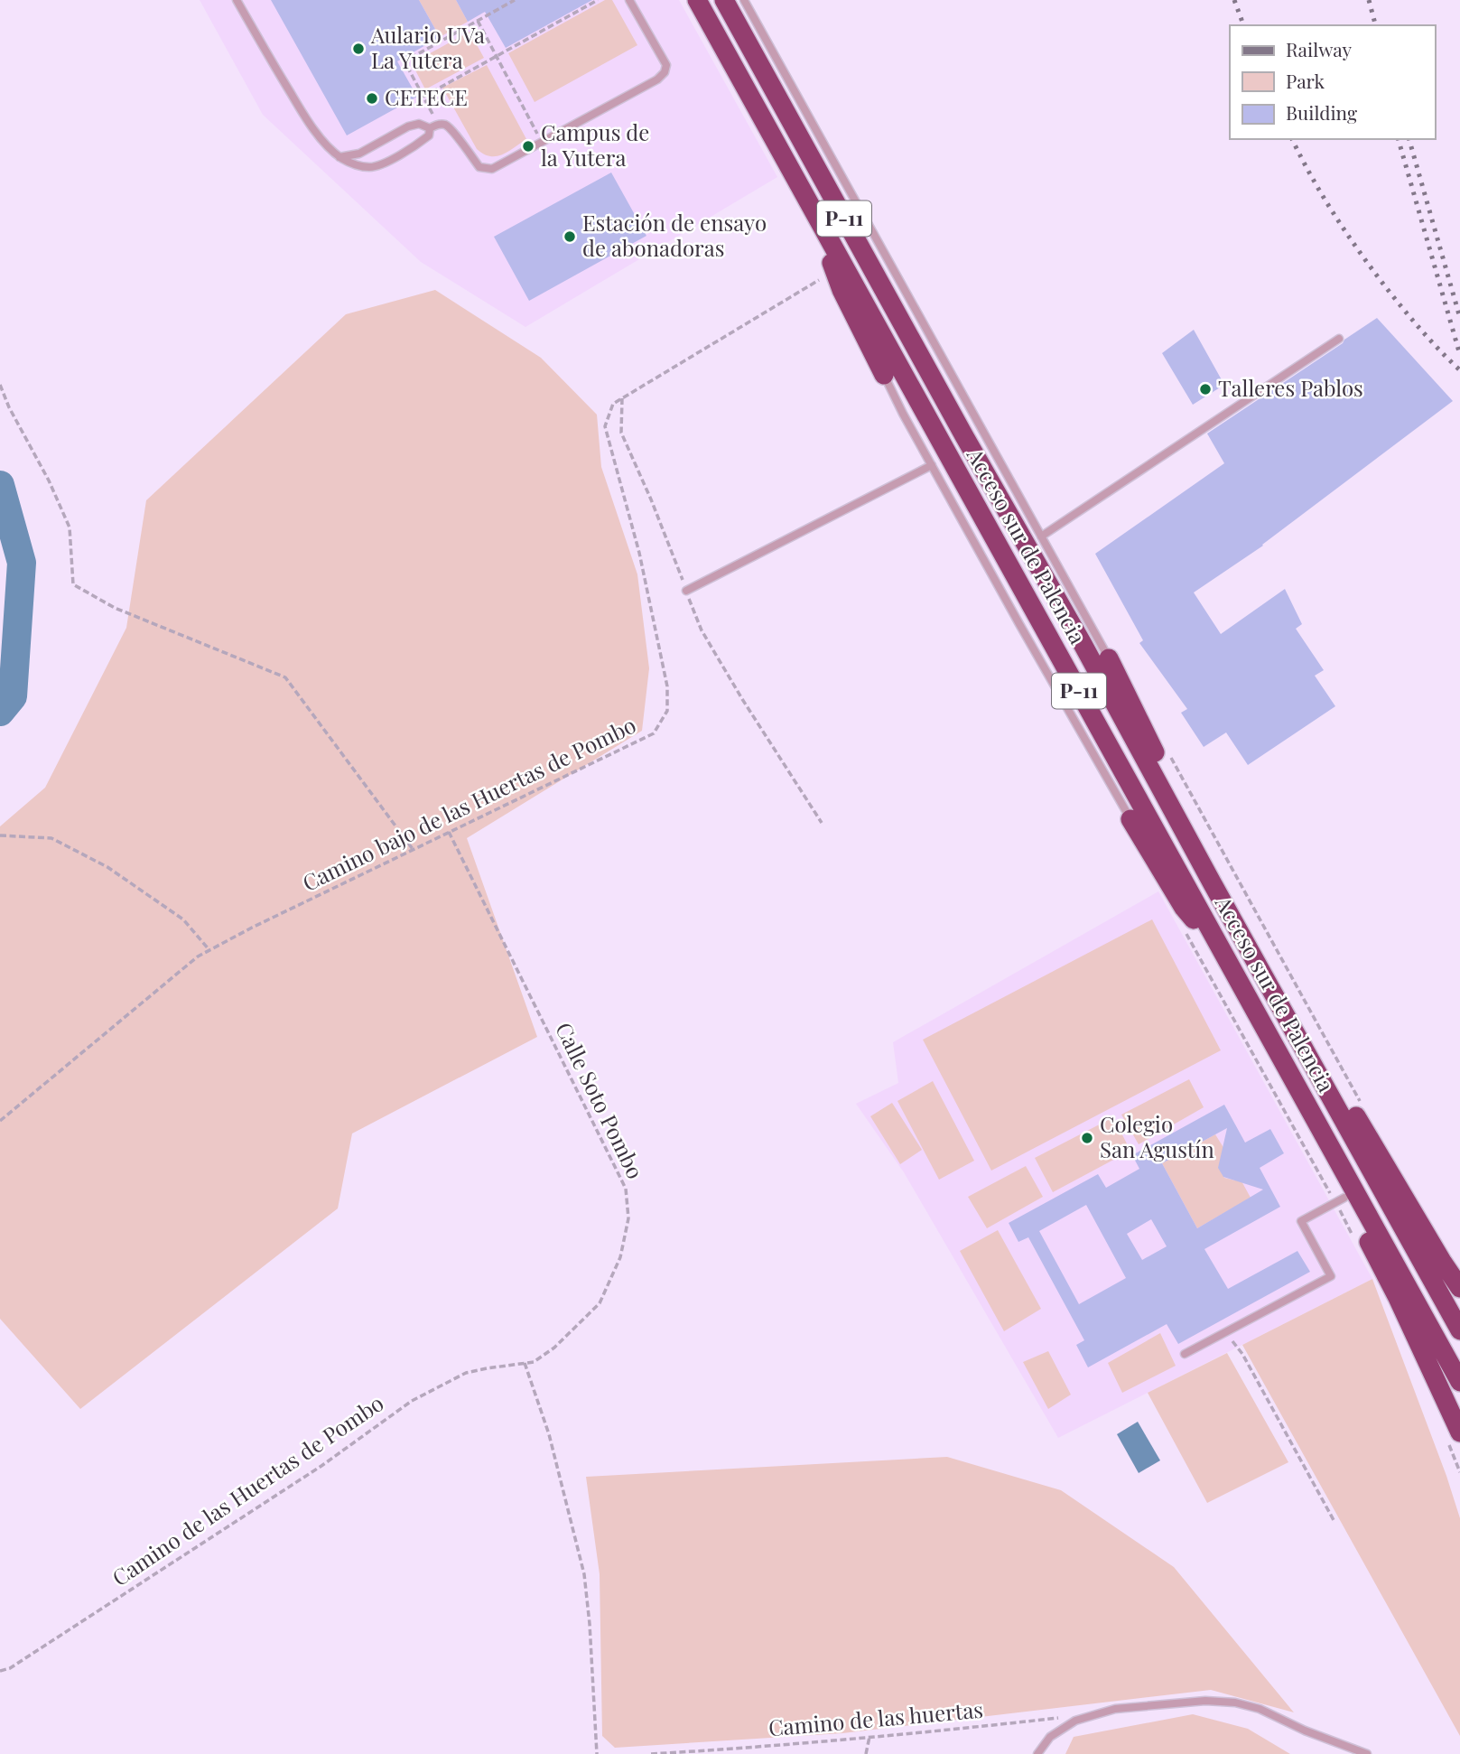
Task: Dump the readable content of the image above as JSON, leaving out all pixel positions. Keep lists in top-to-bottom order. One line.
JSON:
{"streets":{"highway":["P-11","Acceso sur de Palencia"],"path":["Camino bajo de las Huertas de Pombo","Calle Soto Pombo","Camino de las Huertas de Pombo","Camino de las huertas"]},"crossings":[["Camino bajo de las Huertas de Pombo","Calle Soto Pombo"],["Calle Soto Pombo","Camino de las Huertas de Pombo"]],"places":["Aulario UVa La Yutera","CETECE","Campus de la Yutera","Estación de ensayo de abonadoras","Talleres Pablos","Colegio San Agustín"],"legend":["Railway","Park","Building"]}
